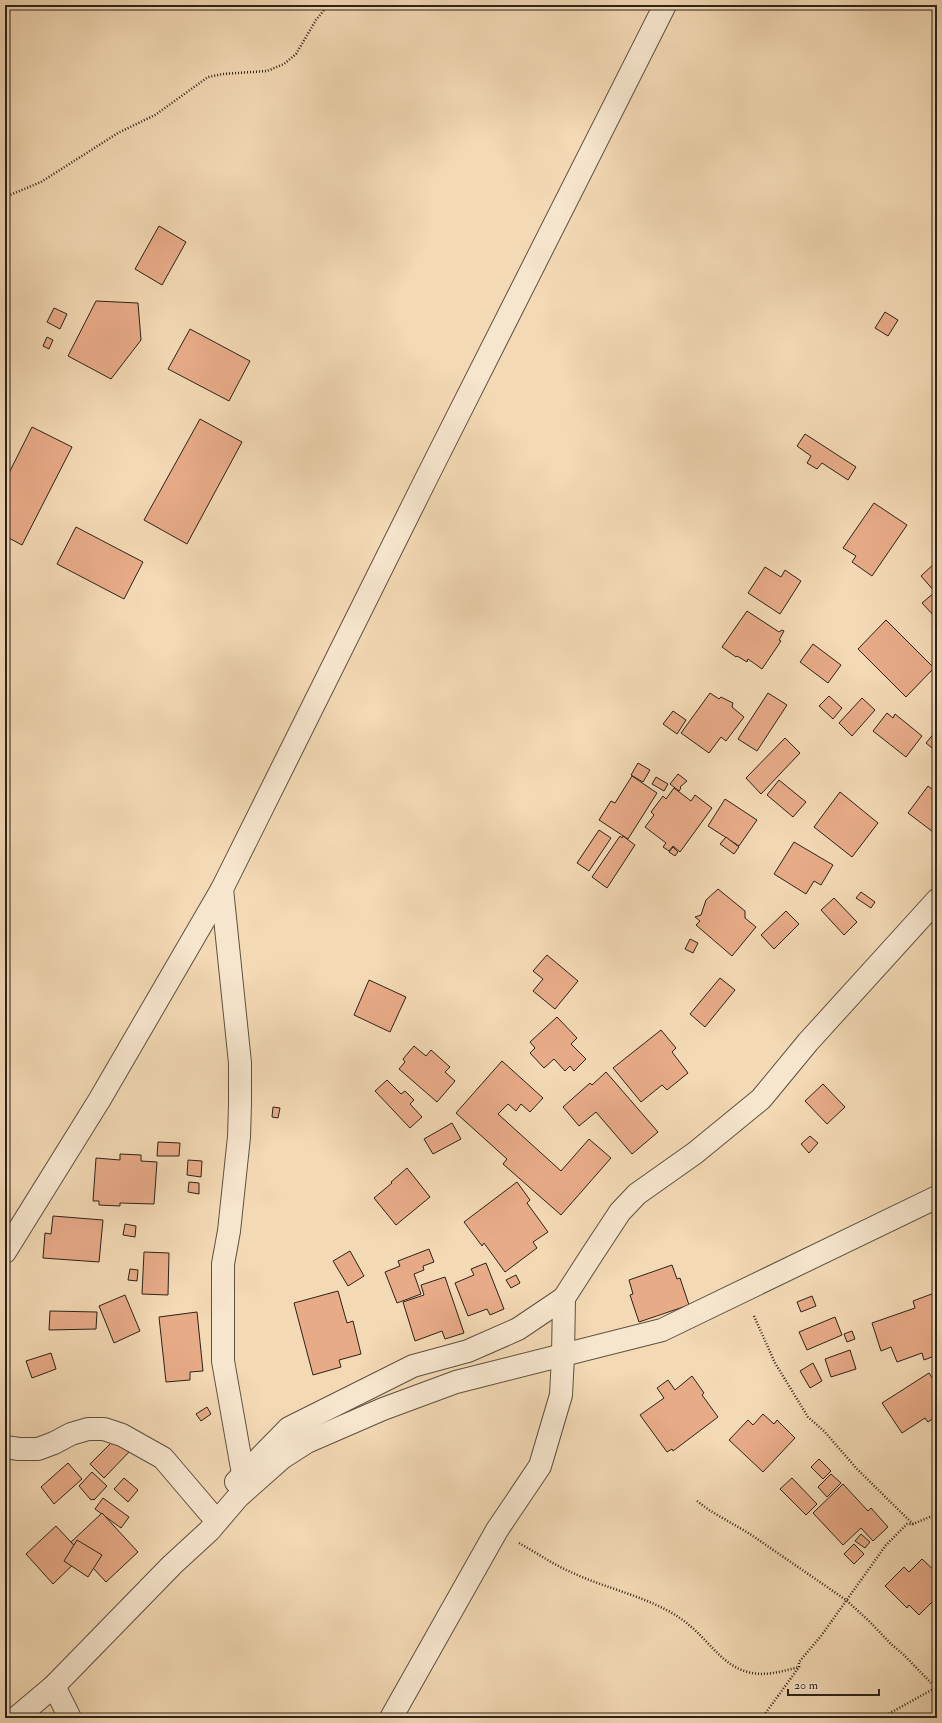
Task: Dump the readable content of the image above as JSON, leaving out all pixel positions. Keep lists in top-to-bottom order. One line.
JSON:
{"scale_bar":"20 m"}
